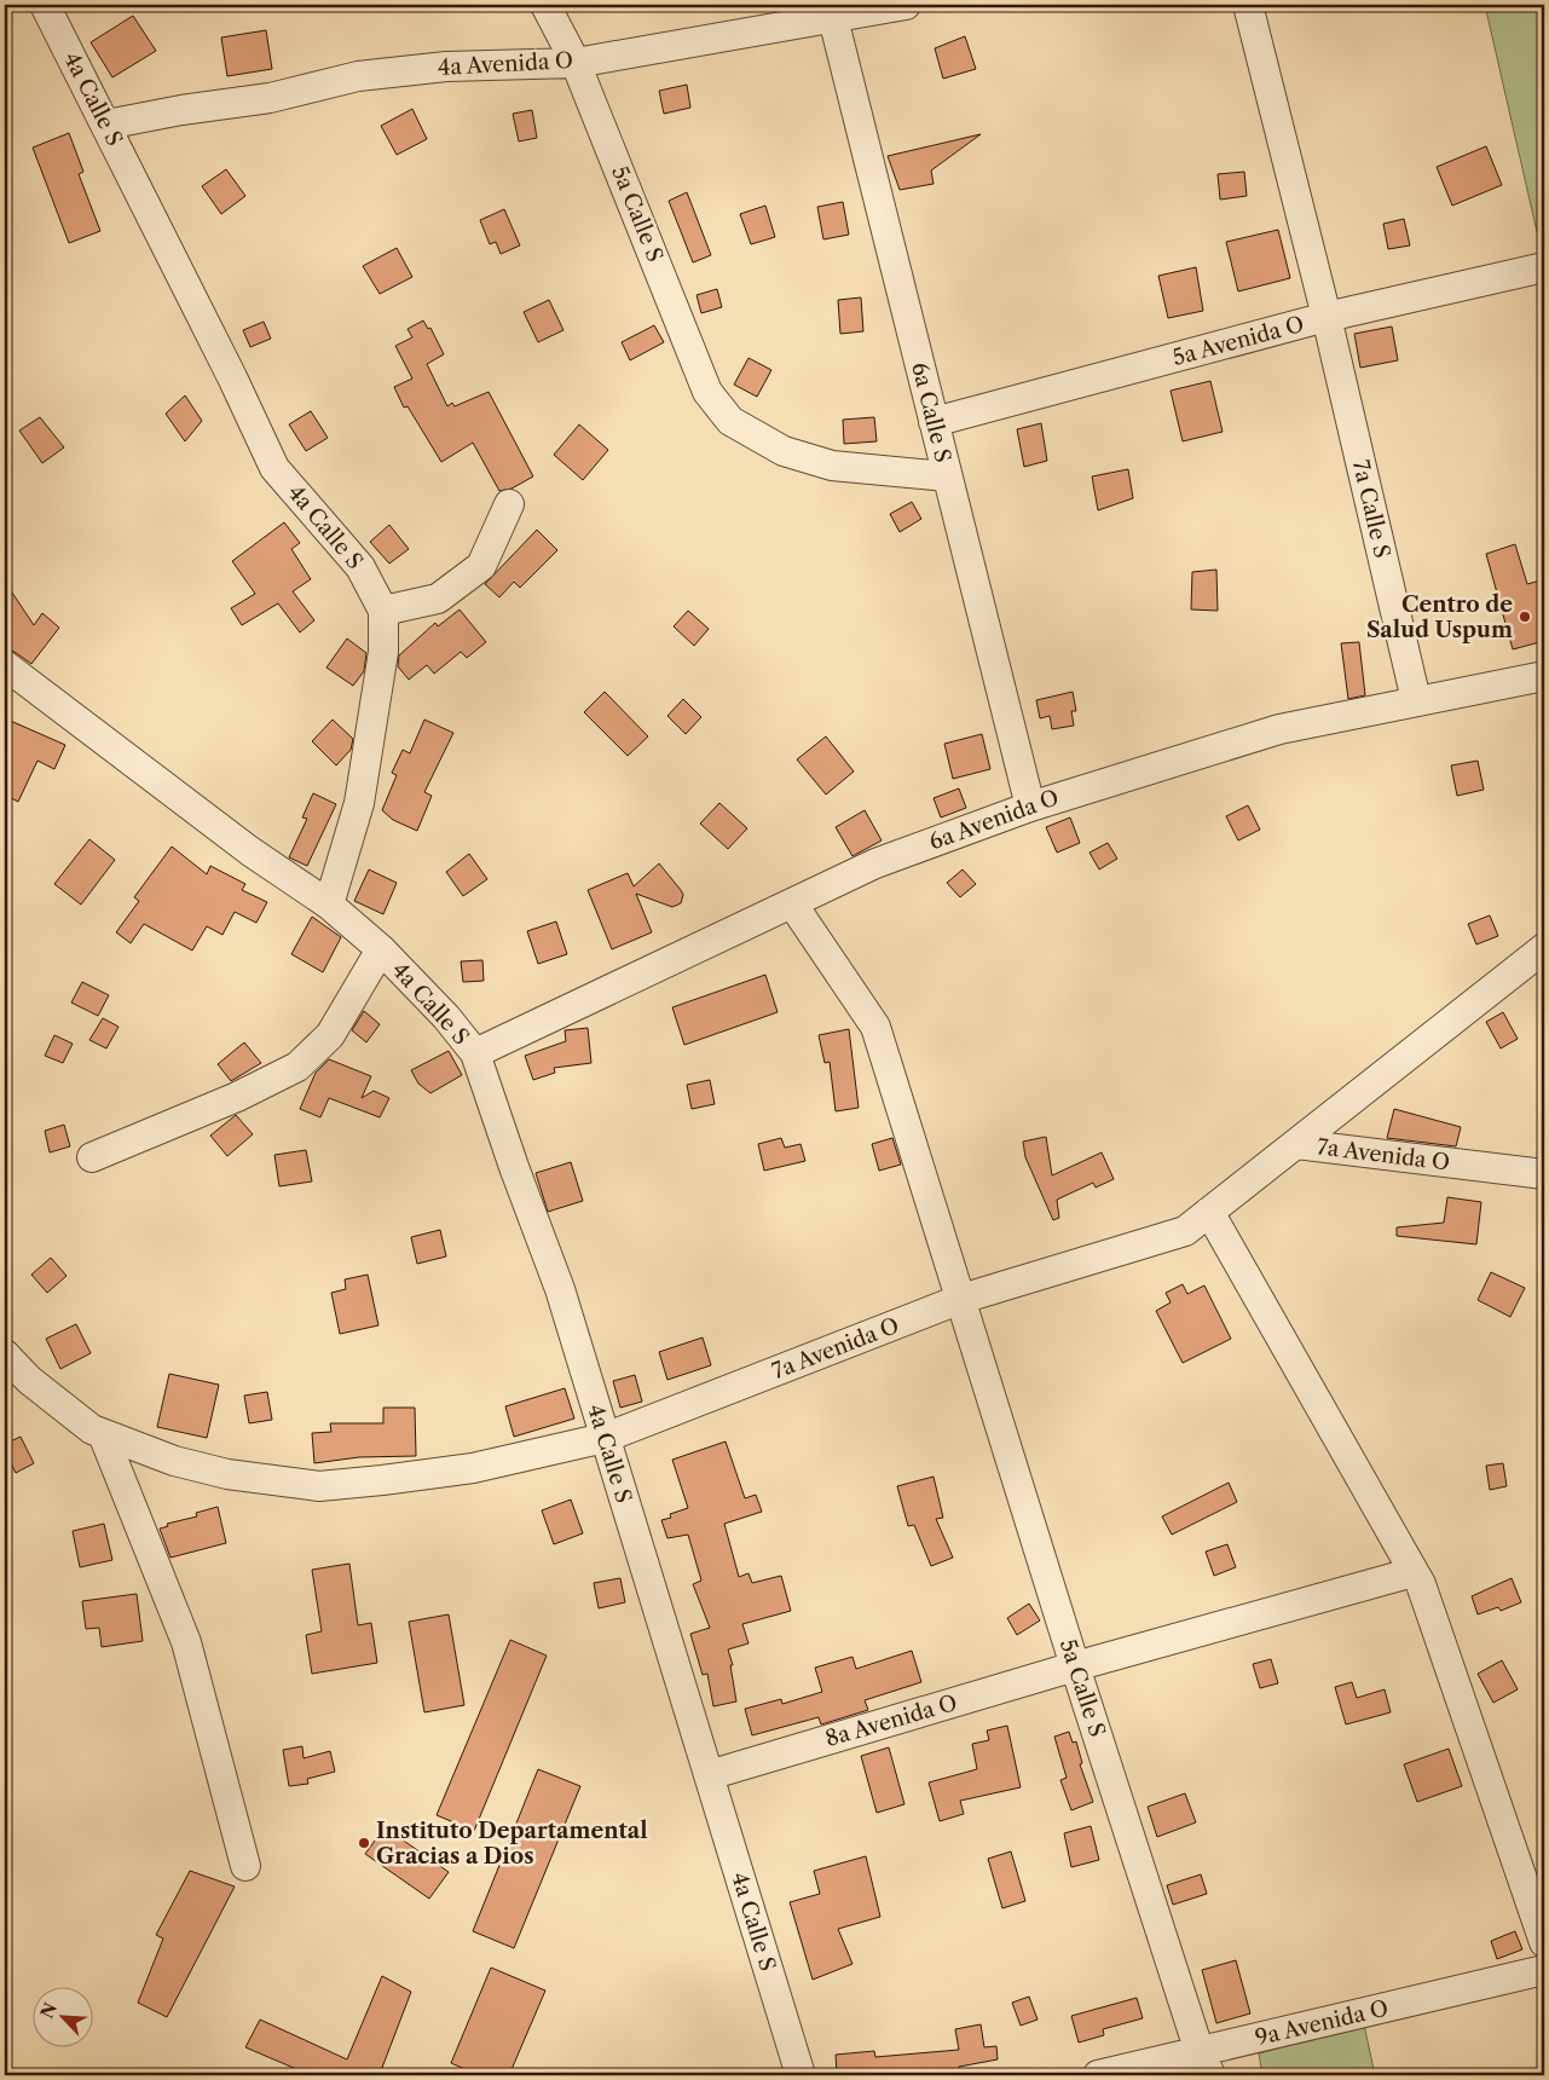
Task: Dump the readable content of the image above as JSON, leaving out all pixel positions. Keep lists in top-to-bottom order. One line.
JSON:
{"streets":{"street":["4a Avenida O","4a Calle S","5a Calle S","5a Avenida O","6a Calle S","7a Calle S","6a Avenida O","7a Avenida O","8a Avenida O","9a Avenida O"]},"crossings":[["4a Avenida O","4a Calle S"],["4a Avenida O","5a Calle S"],["4a Avenida O","6a Calle S"],["4a Calle S","6a Avenida O"],["4a Calle S","7a Avenida O"],["4a Calle S","8a Avenida O"],["5a Calle S","6a Calle S"],["5a Calle S","6a Avenida O"],["5a Calle S","7a Avenida O"],["5a Calle S","8a Avenida O"],["5a Calle S","9a Avenida O"],["5a Avenida O","6a Calle S"],["5a Avenida O","7a Calle S"],["6a Calle S","6a Avenida O"],["7a Calle S","6a Avenida O"]],"places":["Centro de Salud Uspum","Instituto Departamental Gracias a Dios"],"north":"top left"}
